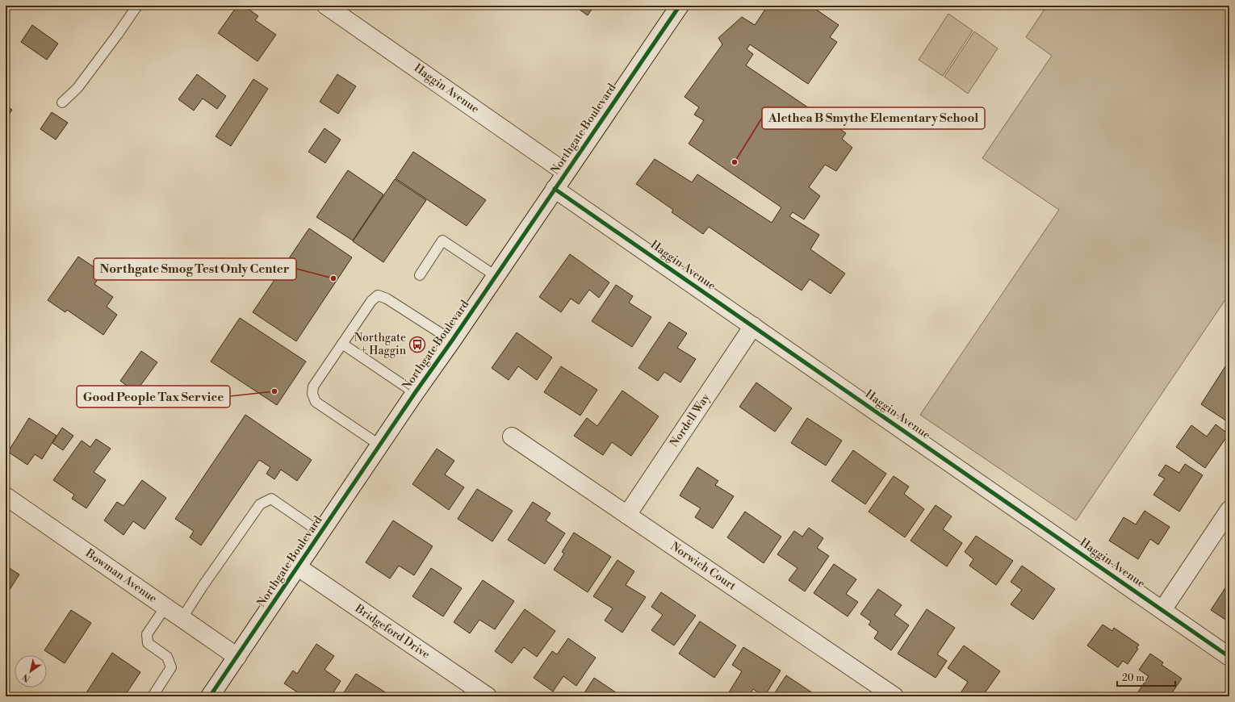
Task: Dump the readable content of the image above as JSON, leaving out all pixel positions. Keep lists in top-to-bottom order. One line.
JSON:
{"streets":{"street":["Haggin Avenue","Northgate Boulevard","Nordell Way","Norwich Court","Bowman Avenue","Bridgeford Drive"]},"crossings":[["Haggin Avenue","Northgate Boulevard"],["Haggin Avenue","Nordell Way"],["Northgate Boulevard","Bowman Avenue"],["Northgate Boulevard","Bridgeford Drive"],["Nordell Way","Norwich Court"]],"places":{"other":["Alethea B Smythe Elementary School","Northgate Smog Test Only Center","Good People Tax Service"],"bus stop":["Northgate + Haggin"]},"scale_bar":"20 m","north":"bottom left"}
